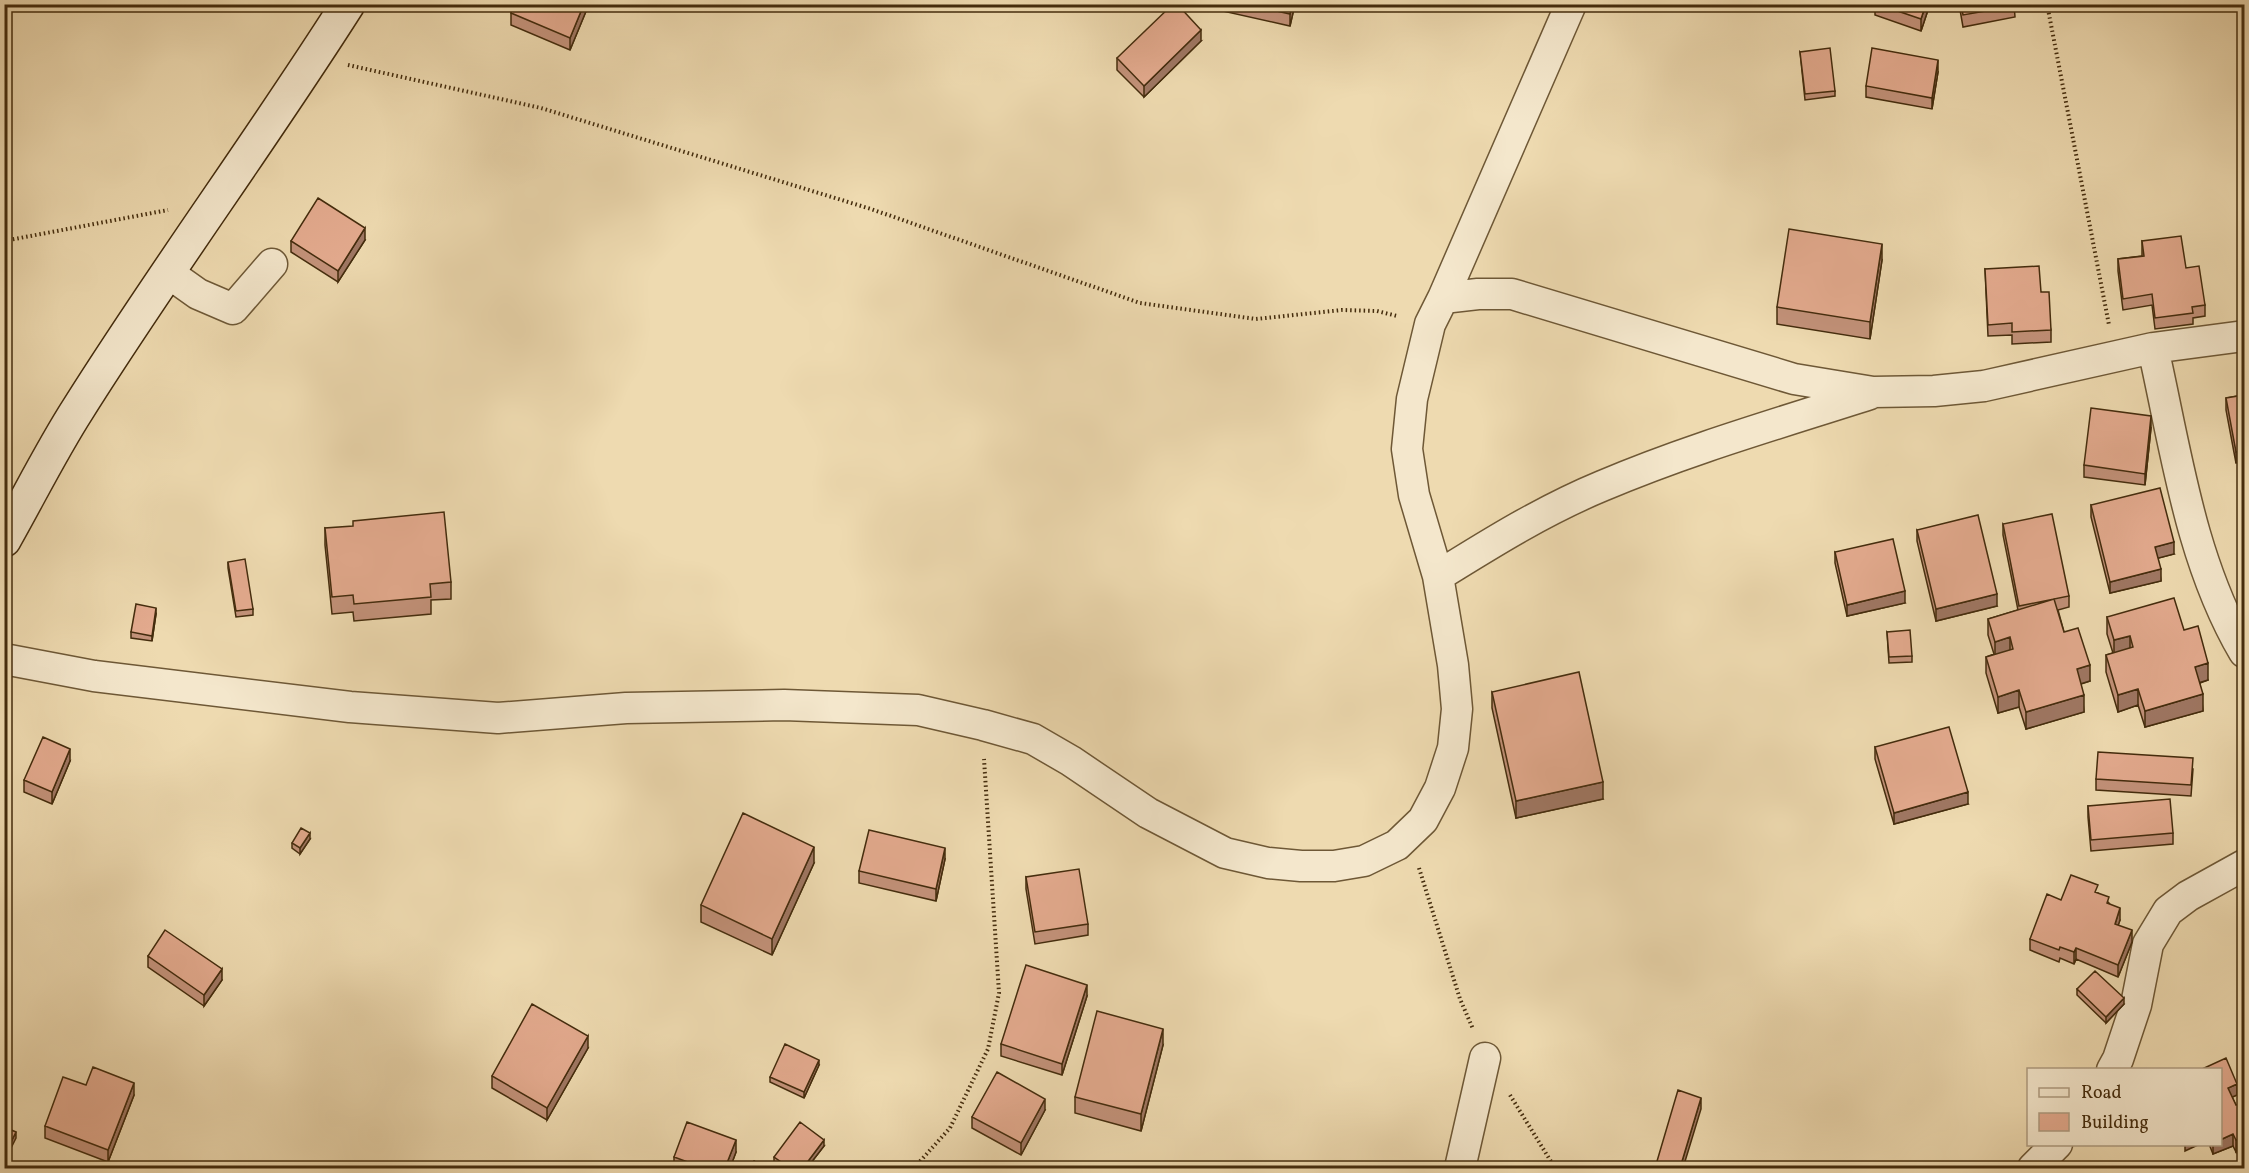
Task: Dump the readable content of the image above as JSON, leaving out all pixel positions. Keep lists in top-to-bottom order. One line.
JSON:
{"legend":["Road","Building"]}
